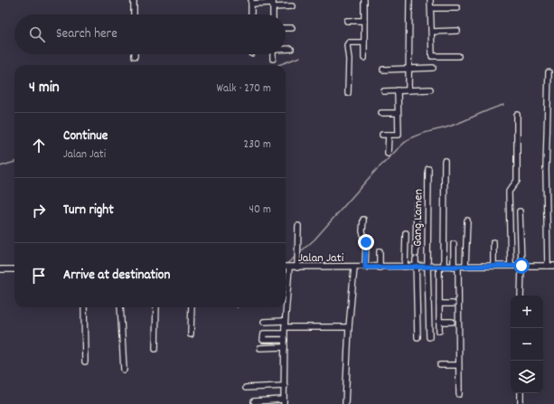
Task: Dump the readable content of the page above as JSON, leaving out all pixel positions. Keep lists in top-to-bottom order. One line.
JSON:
{"streets":{"street":["Gang Lamen","Jalan Jati"]},"crossings":[["Gang Lamen","Jalan Jati"]],"page":{"search":"Search here","heading":["4 min","Walk · 270 m"],"list":[["Continue","Jalan Jati","230 m"],["Turn right","40 m"],"Arrive at destination"],"map_buttons":["+","−"]}}
